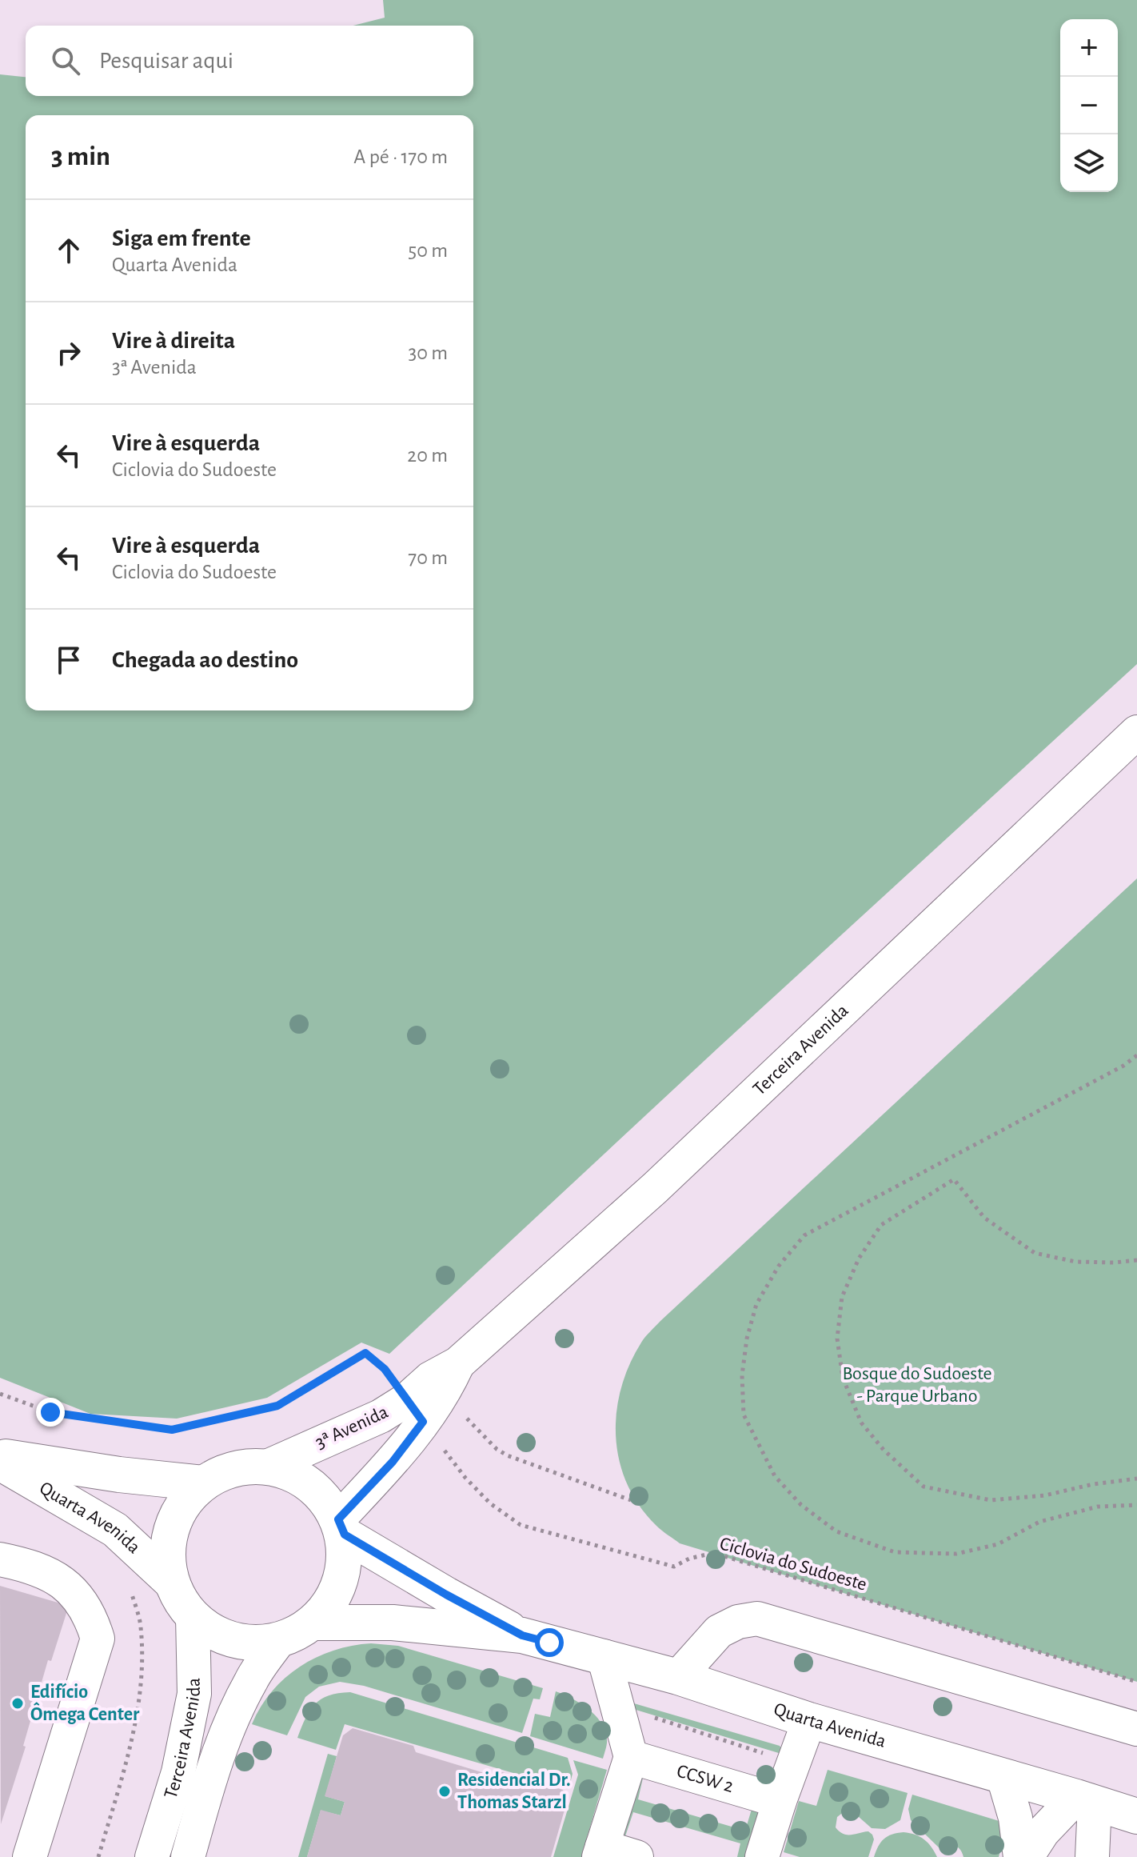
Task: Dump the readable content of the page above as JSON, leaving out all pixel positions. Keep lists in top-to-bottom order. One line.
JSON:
{"streets":{"main road":["Quarta Avenida"],"street":["Terceira Avenida","3ª Avenida","CCSW 2"],"path":["Ciclovia do Sudoeste"]},"crossings":[["Terceira Avenida","3ª Avenida"],["Terceira Avenida","Quarta Avenida"],["3ª Avenida","Quarta Avenida"],["3ª Avenida","Ciclovia do Sudoeste"]],"parks":["Bosque do Sudoeste - Parque Urbano"],"places":["Edifício Ômega Center","Residencial Dr. Thomas Starzl"],"page":{"map_buttons":["+","−"],"search":"Pesquisar aqui","heading":["3 min","A pé · 170 m"],"list":[["Siga em frente","Quarta Avenida","50 m"],["Vire à direita","3ª Avenida","30 m"],["Vire à esquerda","Ciclovia do Sudoeste","20 m"],["Vire à esquerda","Ciclovia do Sudoeste","70 m"],"Chegada ao destino"]}}
